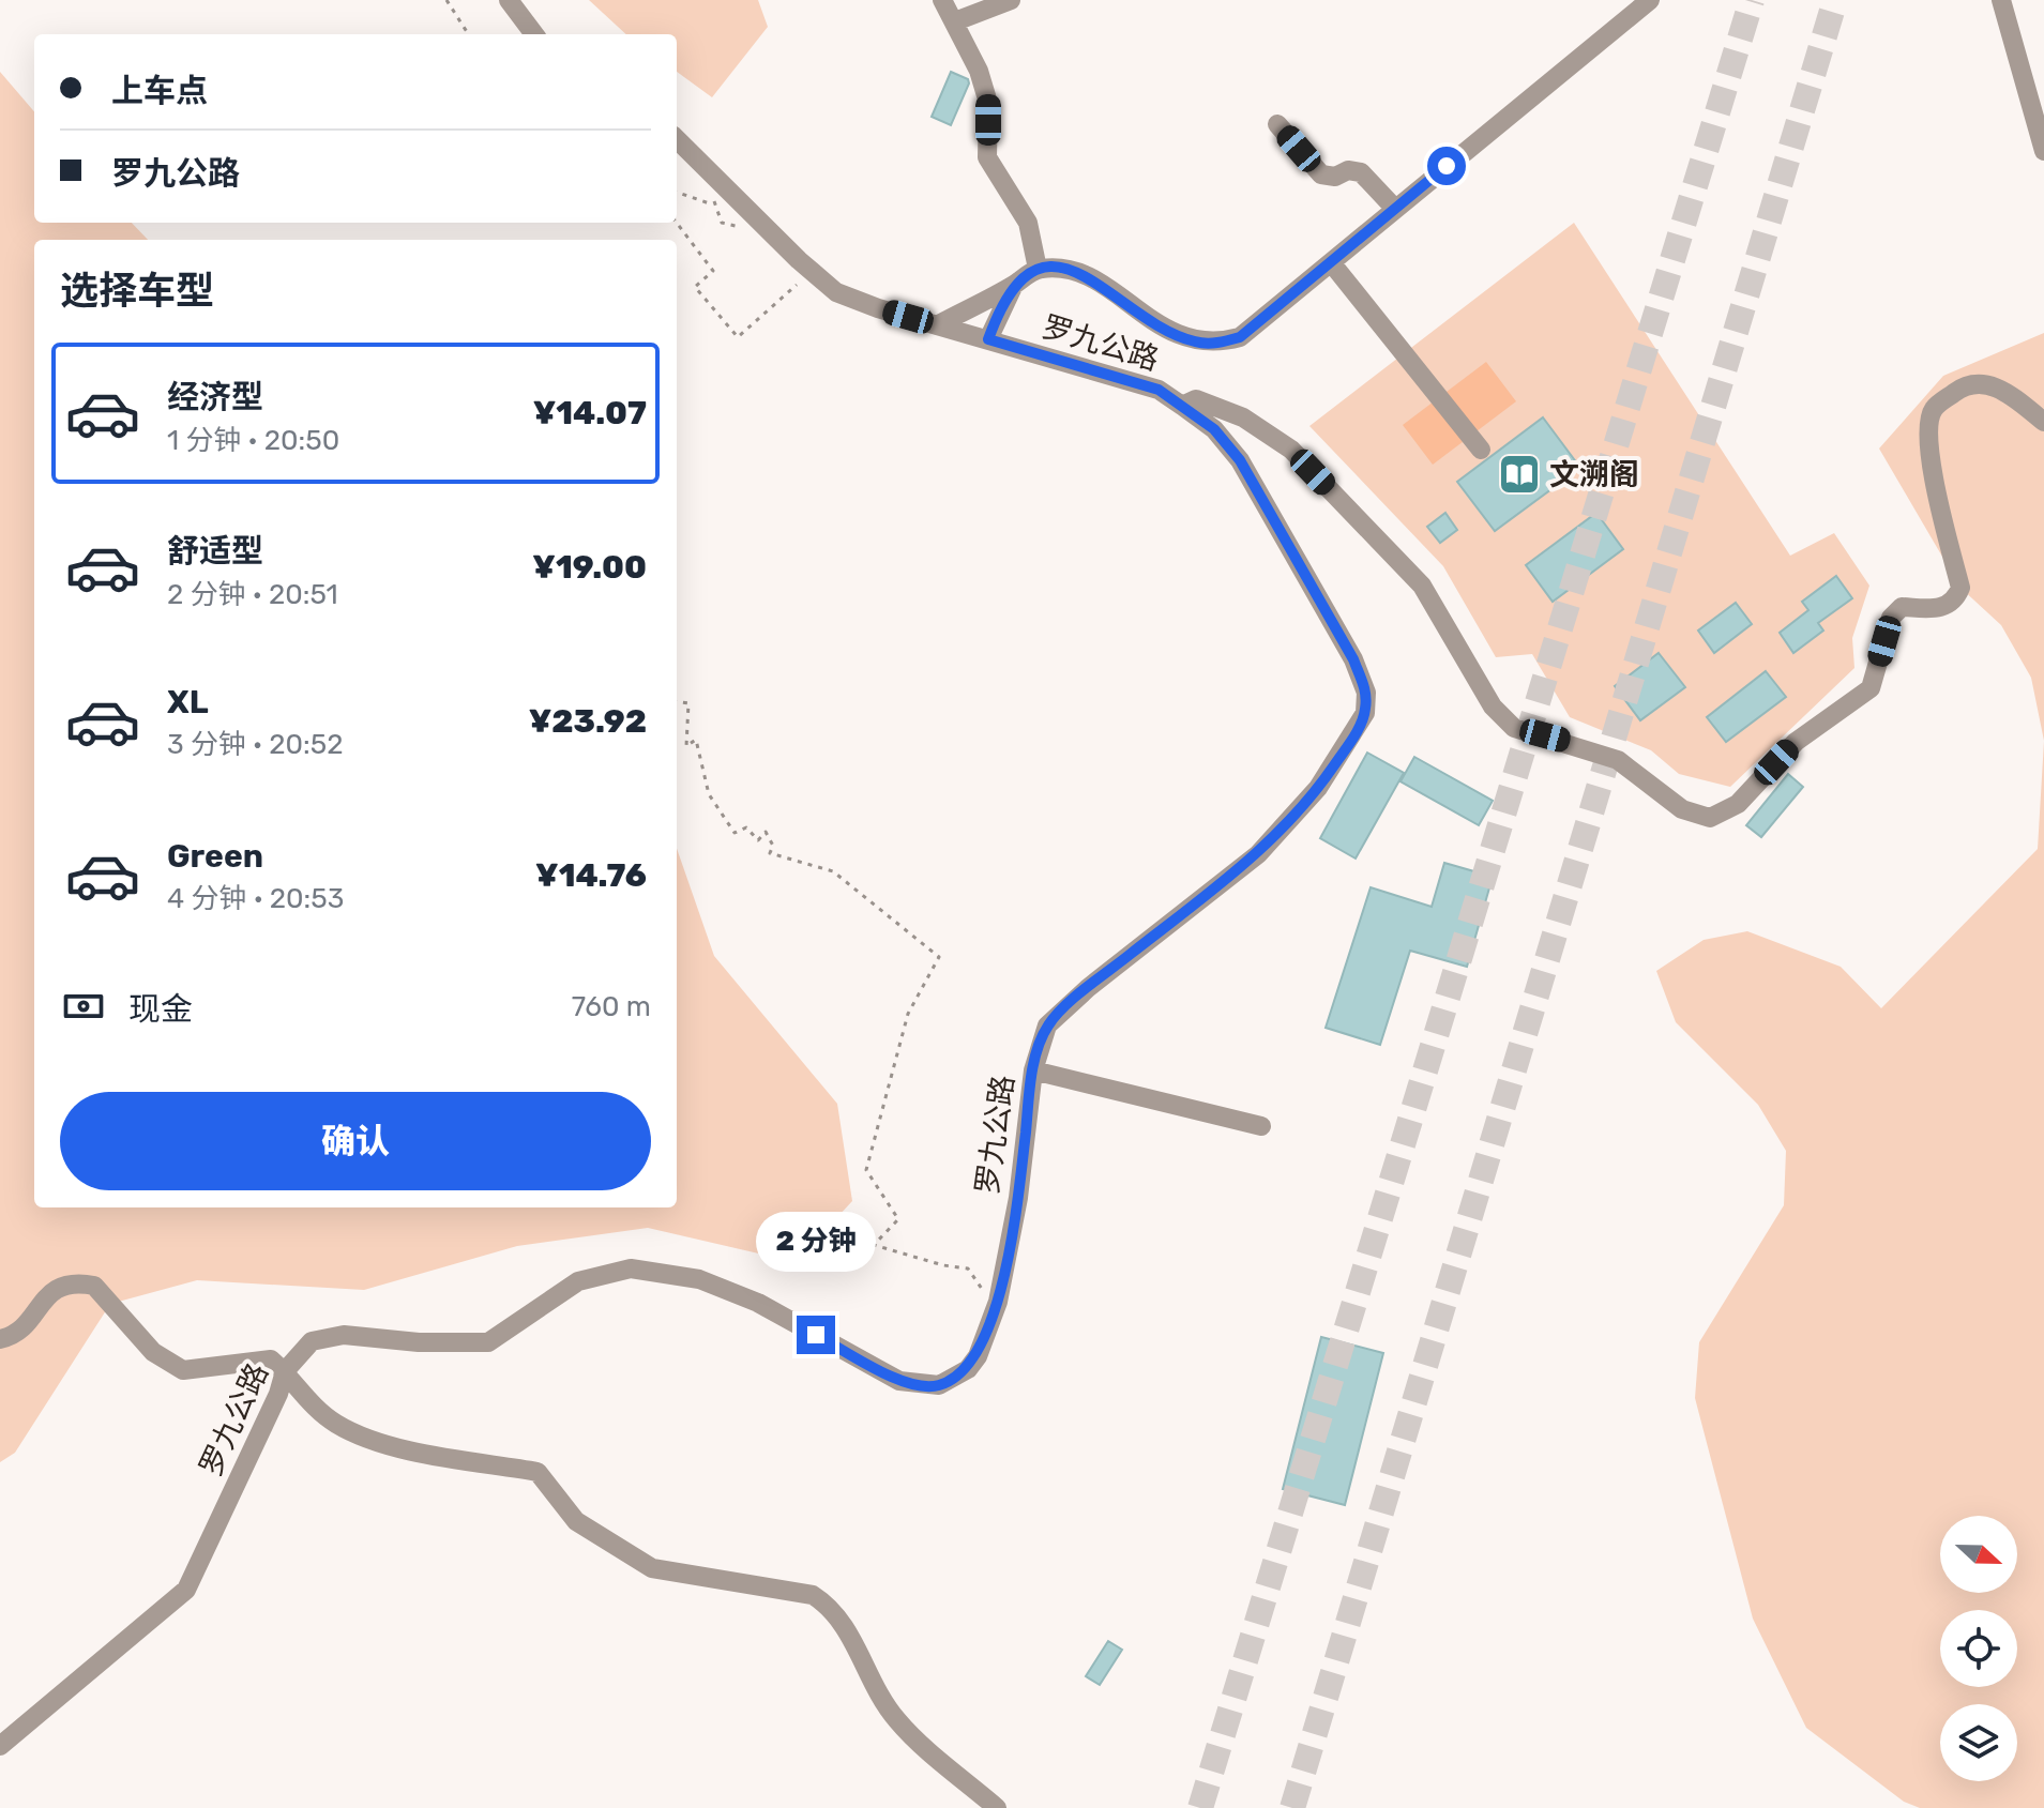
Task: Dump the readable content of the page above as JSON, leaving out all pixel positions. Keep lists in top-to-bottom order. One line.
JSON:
{"streets":{"street":["罗九公路"]},"places":{"library":["文溯阁"]},"north":"right","page":{"banner":["上车点","罗九公路"],"heading":"选择车型","list":[{"name":"经济型","note":"1 分钟 · 20:50","value":"¥14.07"},{"name":"舒适型","note":"2 分钟 · 20:51","value":"¥19.00"},{"name":"XL","note":"3 分钟 · 20:52","value":"¥23.92"},{"name":"Green","note":"4 分钟 · 20:53","value":"¥14.76"}],"pay":["现金","760 m"],"buttons":"确认","bubble":"2 分钟"}}
